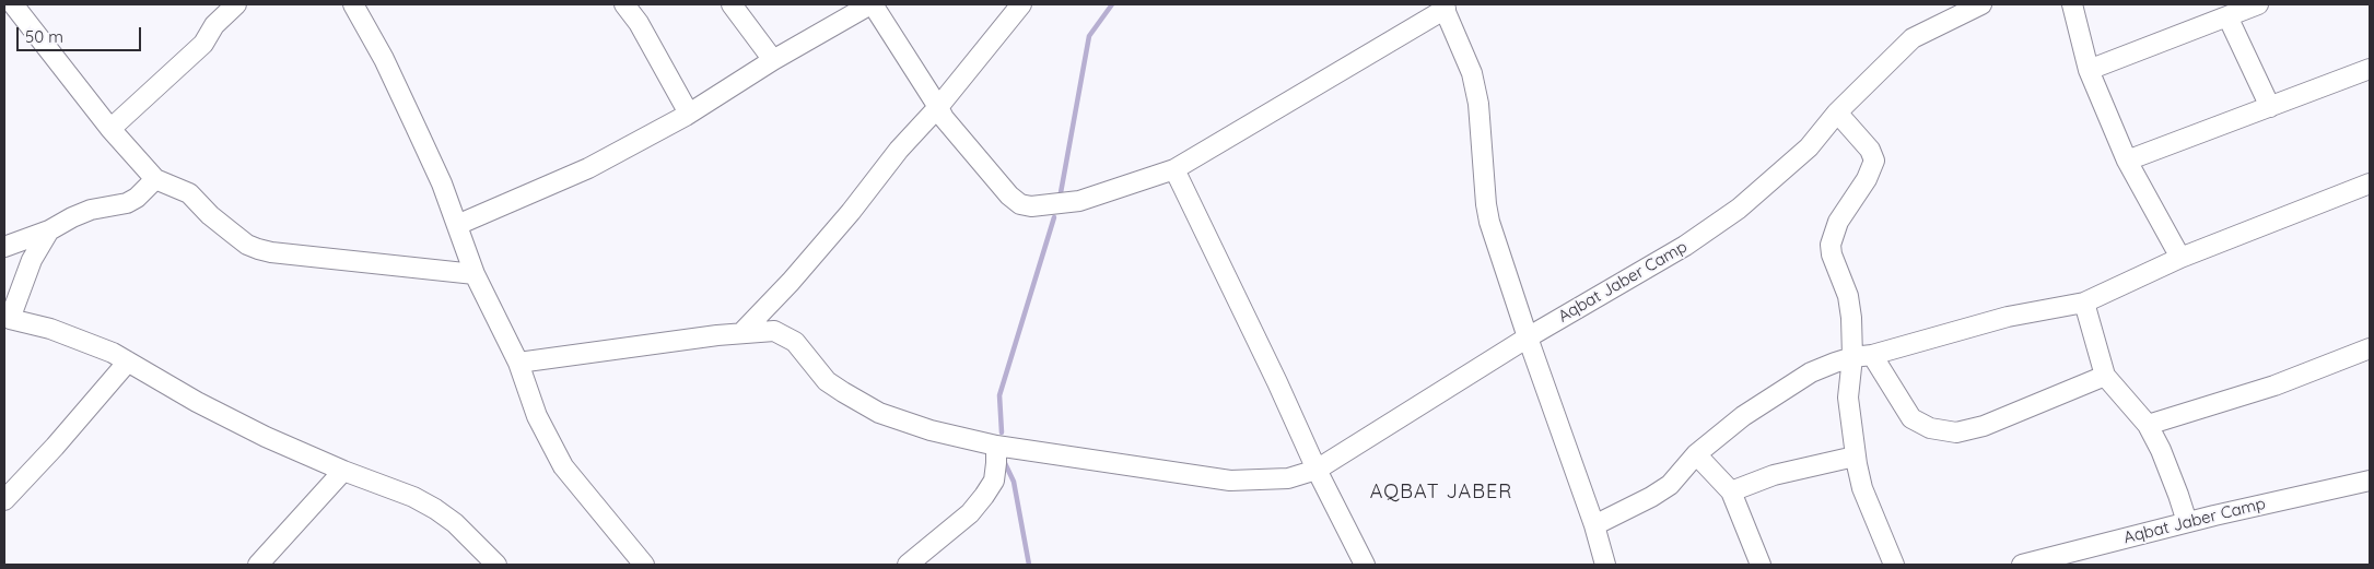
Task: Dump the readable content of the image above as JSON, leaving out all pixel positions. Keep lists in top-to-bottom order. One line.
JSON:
{"streets":{"street":["Aqbat Jaber Camp"]},"districts":["AQBAT JABER"],"scale_bar":"50 m"}
